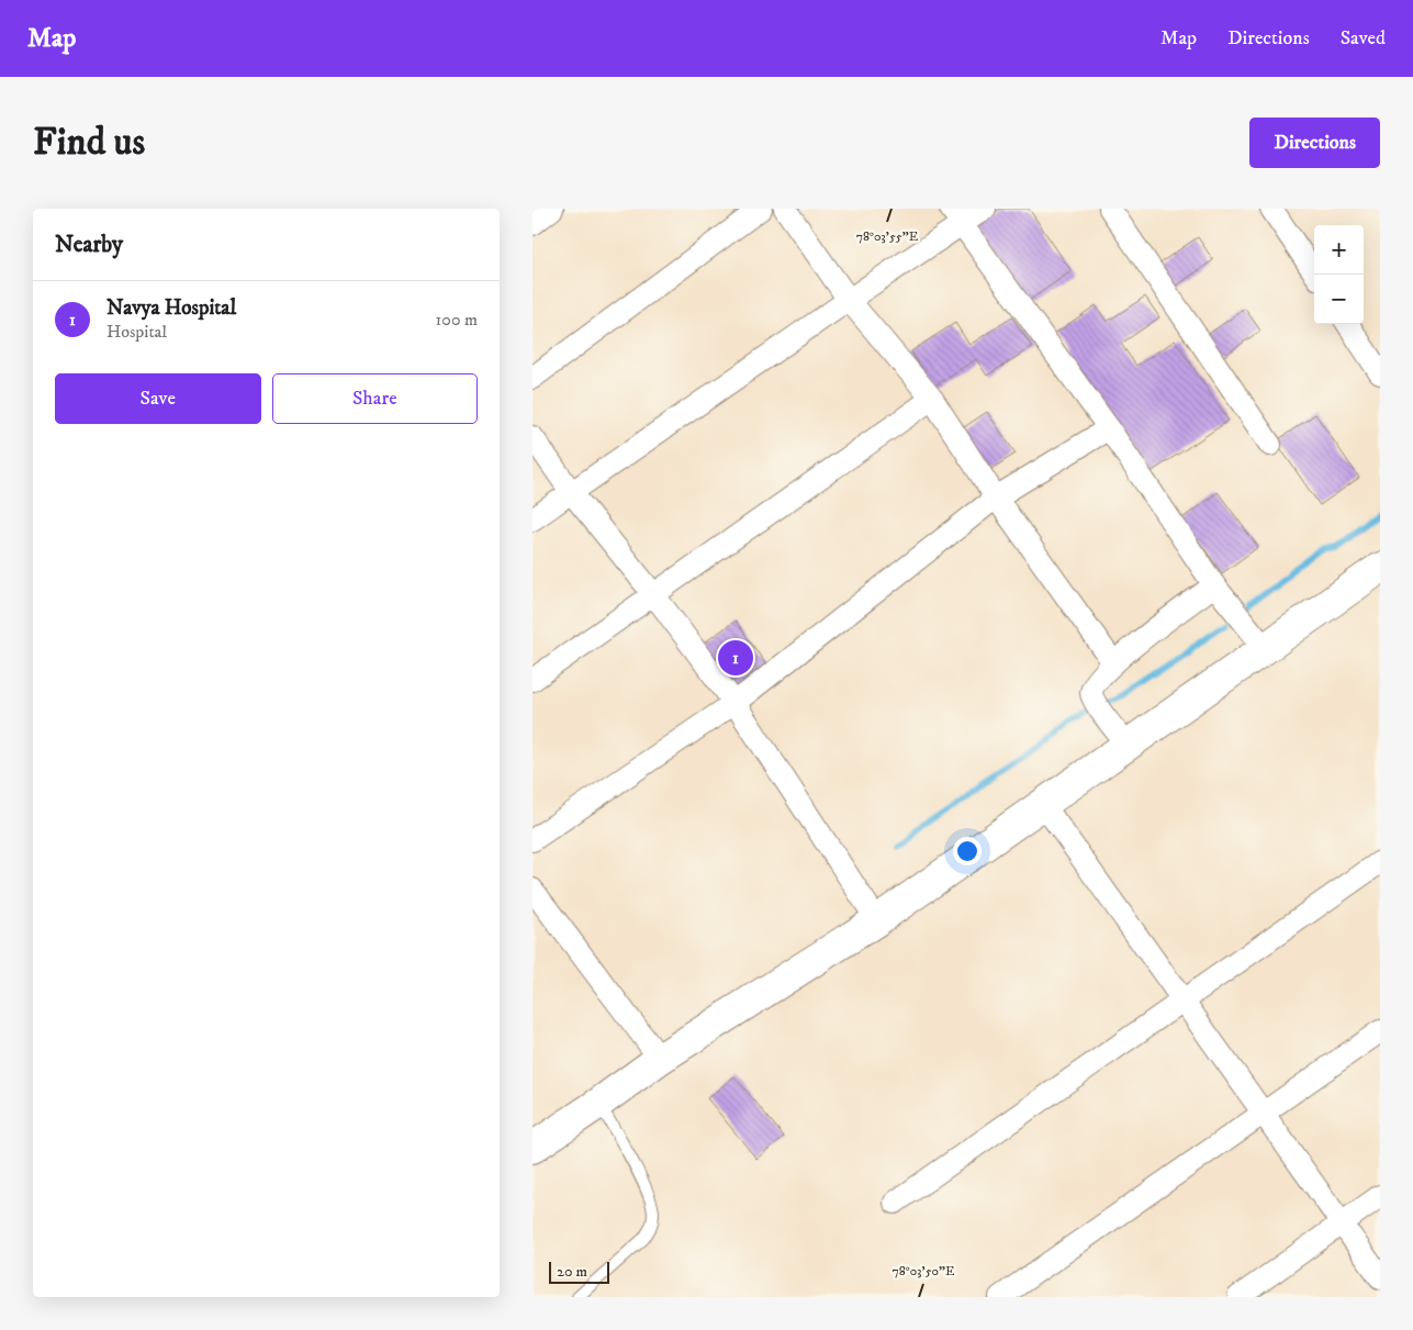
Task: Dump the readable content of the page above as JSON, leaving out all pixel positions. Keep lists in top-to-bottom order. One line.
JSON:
{"scale_bar":"20 m","page":{"header":"Map","nav":["Map","Directions","Saved"],"buttons":["Directions",["Save","Share"]],"title":"Find us","heading":"Nearby","map_buttons":["+","−"],"list":[{"mark":"1","name":"Navya Hospital","note":"Hospital","value":"100 m"}],"pins":"1","scale":"20 m"},"coordinates":["78°03'55\"E","78°03'50\"E"]}
